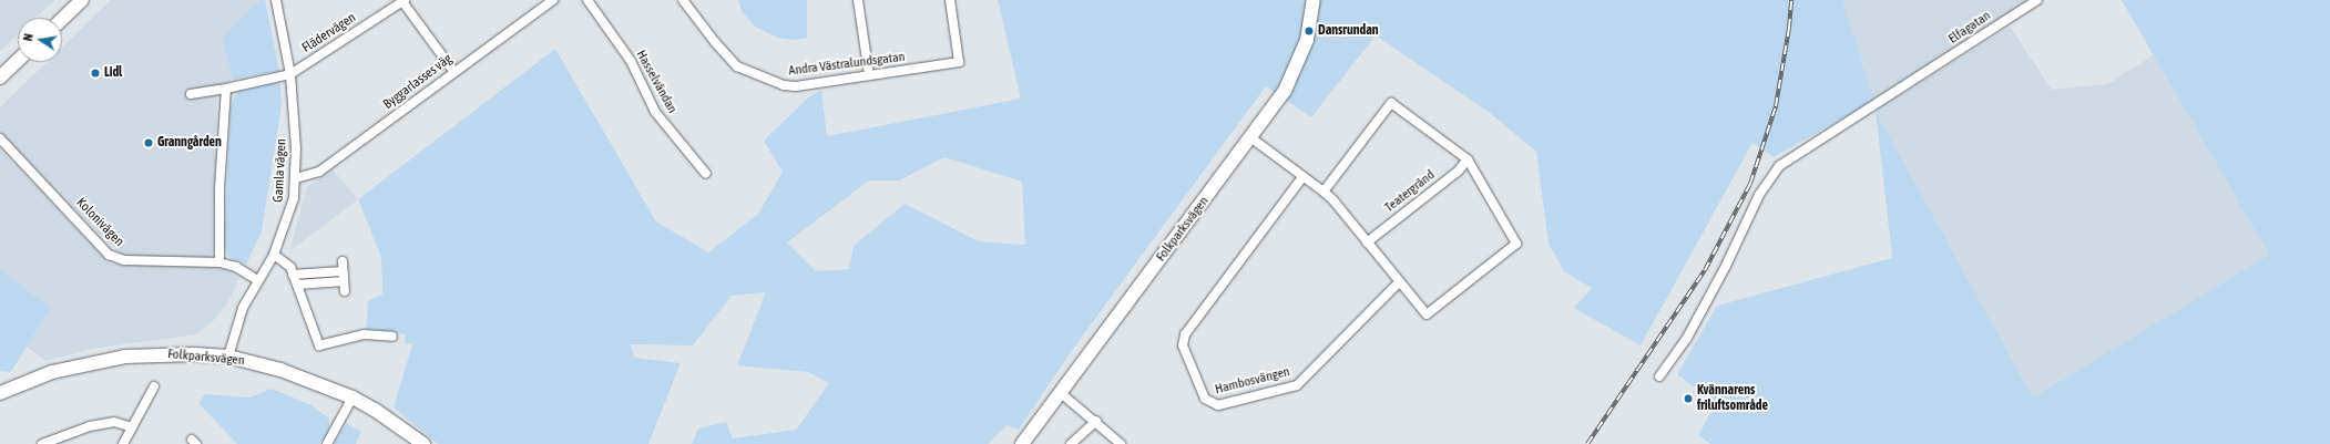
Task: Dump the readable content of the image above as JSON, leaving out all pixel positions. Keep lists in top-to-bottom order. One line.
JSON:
{"streets":{"main road":["Folkparksvägen"],"street":["Elfagatan","Flädervägen","Andra Västralundsgatan","Byggarlasses väg","Hasselvändan","Gamla vägen","Teatergränd","Kolonivägen","Hambosvängen"]},"crossings":[["Flädervägen","Gamla vägen"],["Byggarlasses väg","Gamla vägen"],["Gamla vägen","Kolonivägen"],["Gamla vägen","Folkparksvägen"]],"places":["Dansrundan","Lidl","Granngården","Kvännarens friluftsområde"],"north":"left"}
